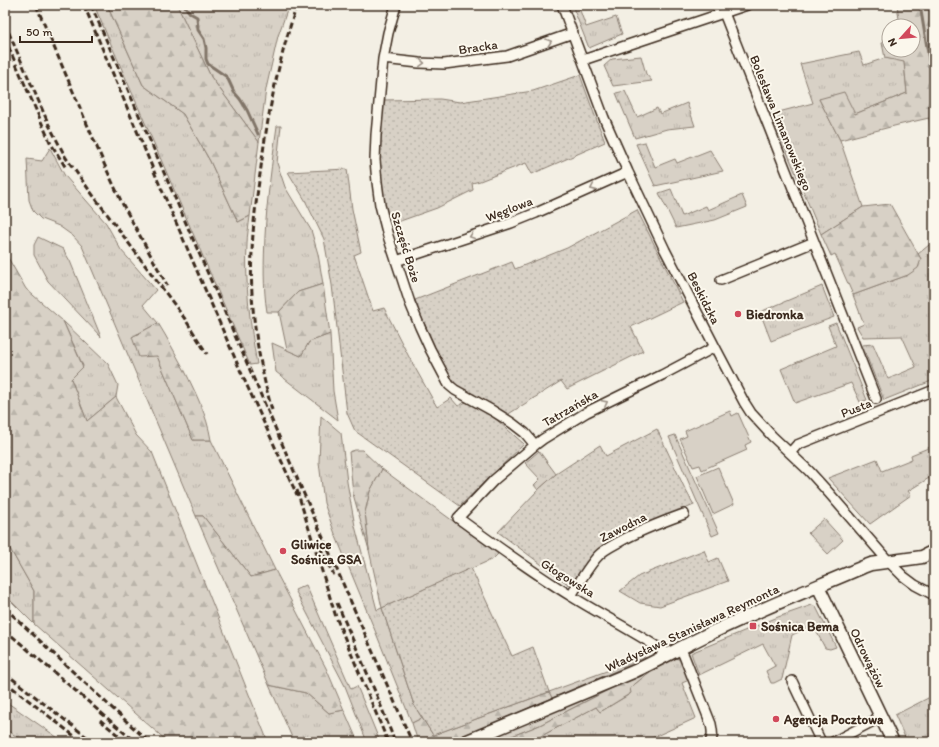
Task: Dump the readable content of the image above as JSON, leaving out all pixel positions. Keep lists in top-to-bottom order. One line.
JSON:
{"streets":{"street":["Bracka","Bolesława Limanowskiego","Węglowa","Szczęść Boże","Beskidzka","Tatrzańska","Pusta","Zawodna","Głogowska","Władysława Stanisława Reymonta","Odrowążów"]},"crossings":[["Bracka","Szczęść Boże"],["Bracka","Beskidzka"],["Węglowa","Szczęść Boże"],["Węglowa","Beskidzka"],["Szczęść Boże","Tatrzańska"],["Beskidzka","Tatrzańska"],["Beskidzka","Pusta"],["Beskidzka","Władysława Stanisława Reymonta"],["Tatrzańska","Głogowska"],["Zawodna","Głogowska"],["Głogowska","Władysława Stanisława Reymonta"],["Władysława Stanisława Reymonta","Odrowążów"]],"one_way":["Bracka","Węglowa","Tatrzańska"],"places":{"other":["Biedronka","Gliwice Sośnica GSA","Agencja Pocztowa"],"transit":["Sośnica Bema"]},"scale_bar":"50 m","north":"bottom left"}
